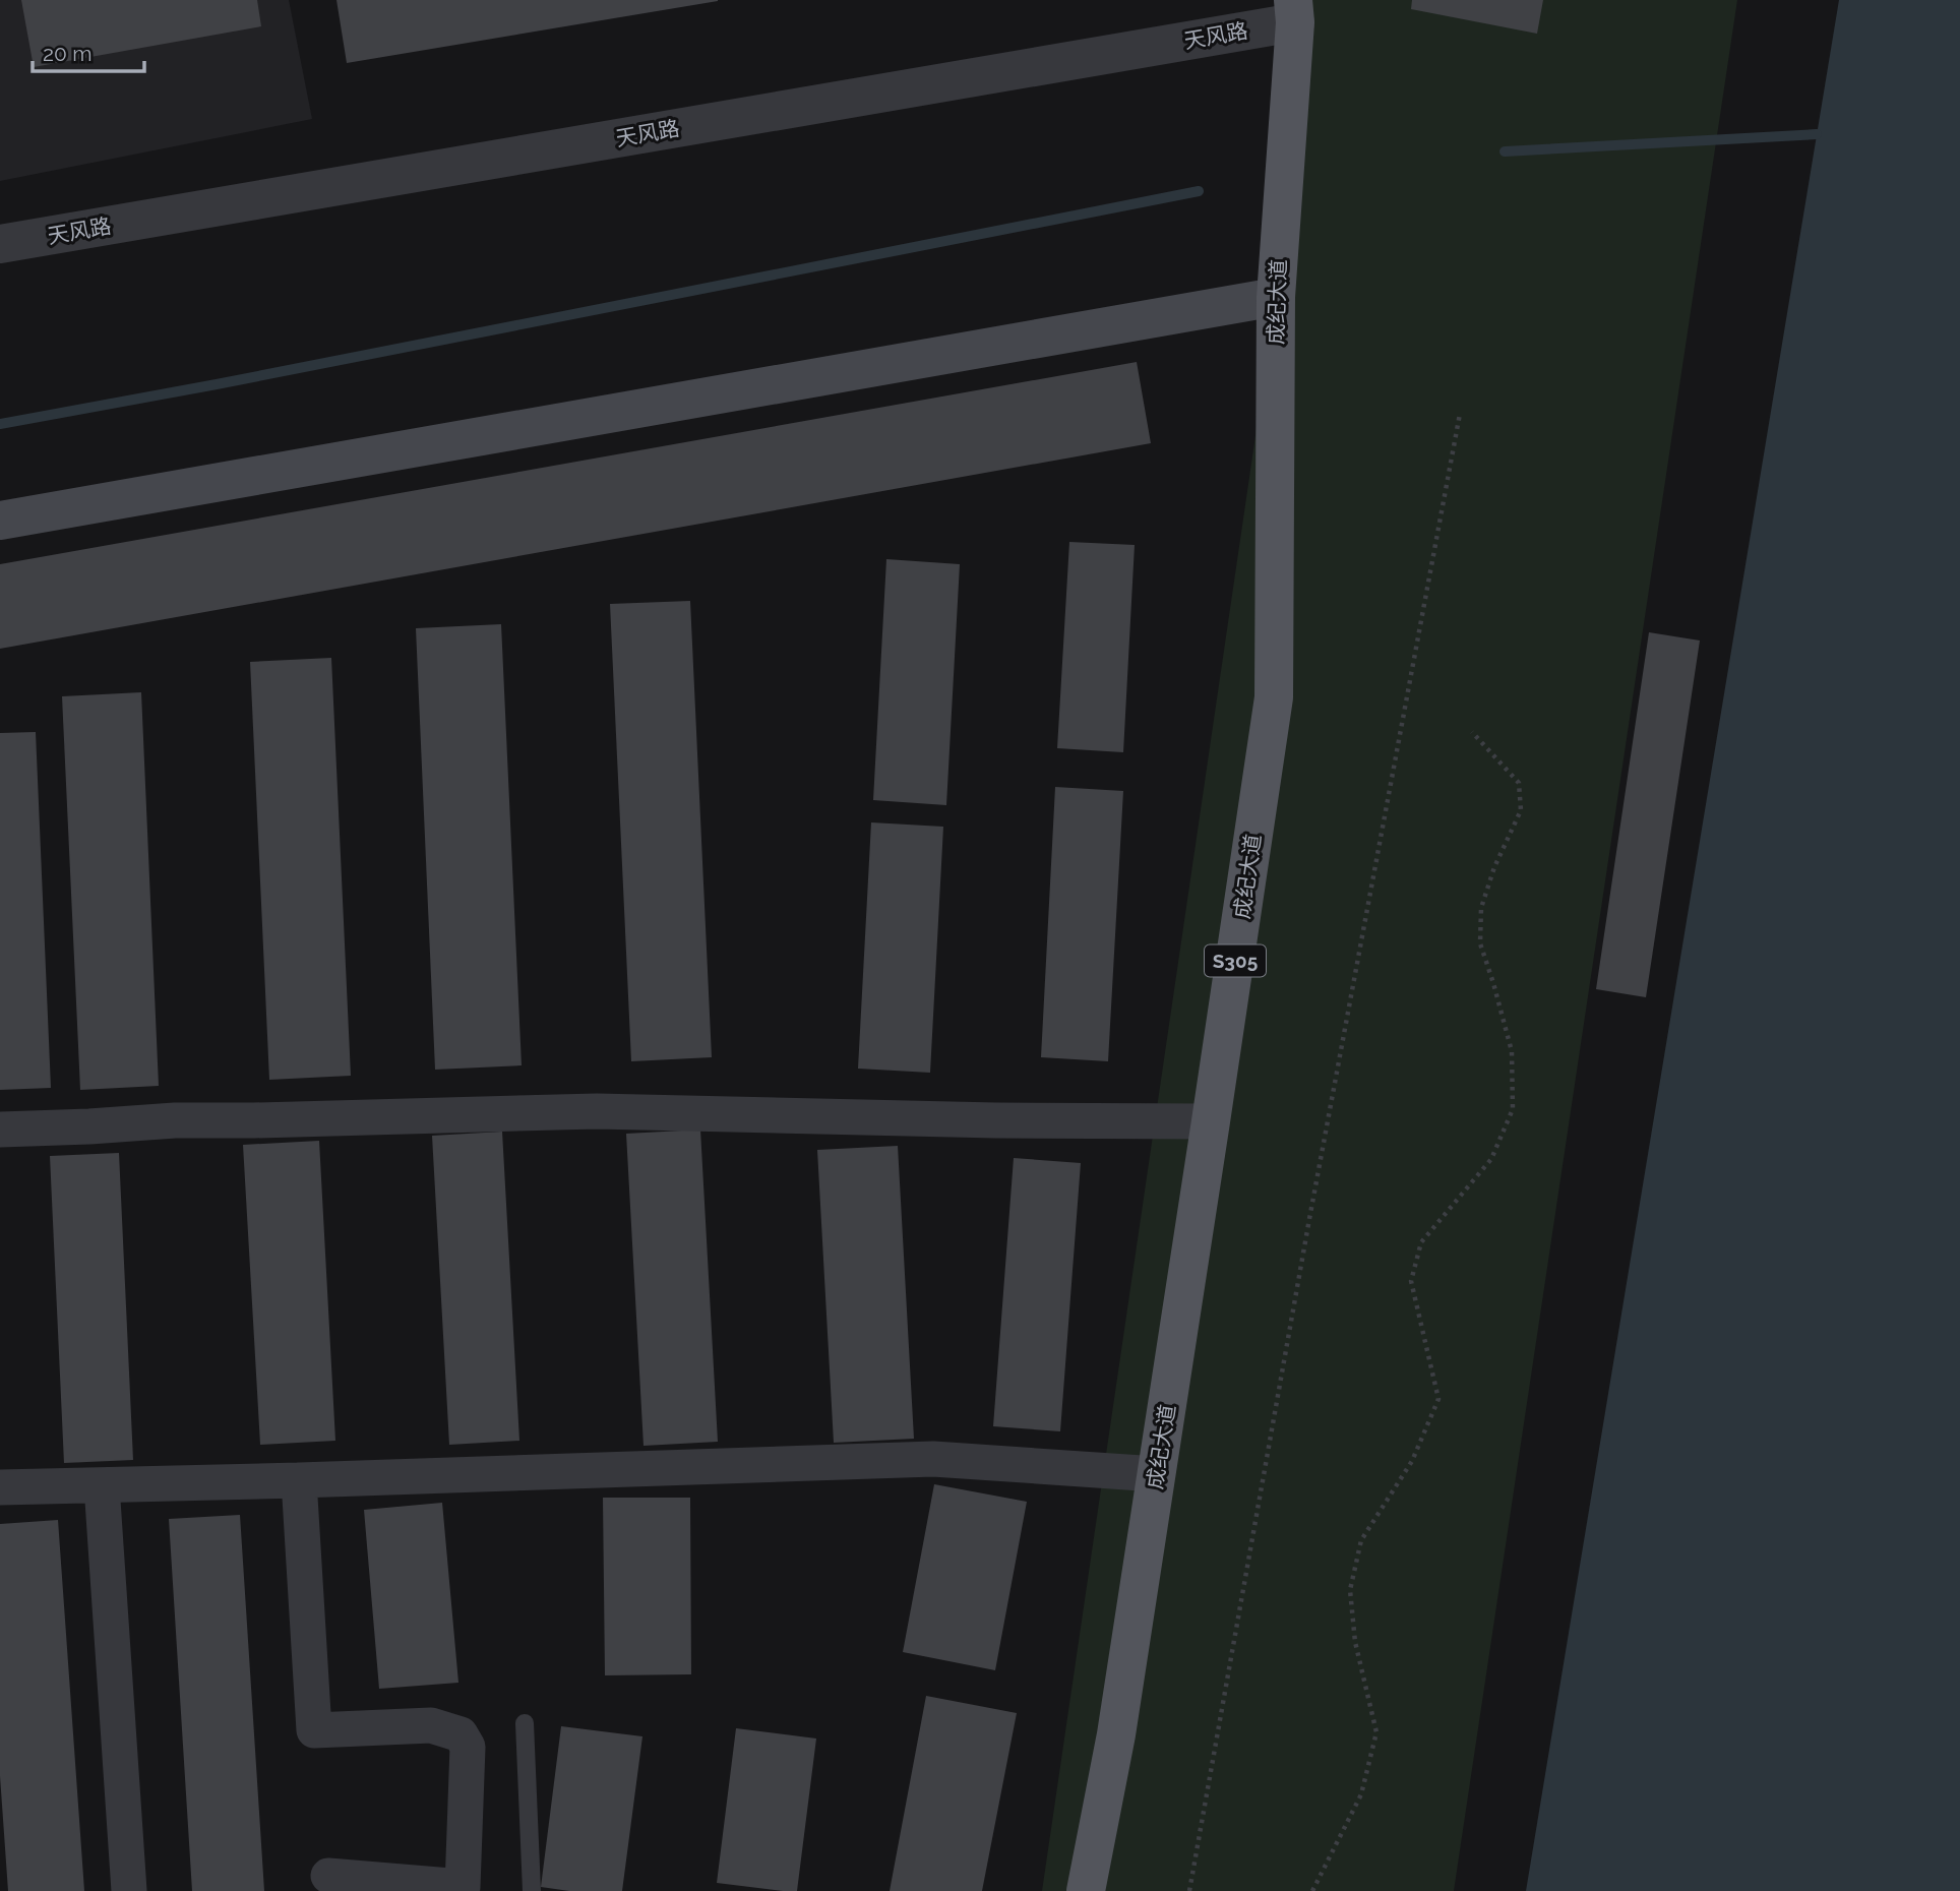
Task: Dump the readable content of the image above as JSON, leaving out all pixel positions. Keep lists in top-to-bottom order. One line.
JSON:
{"streets":{"main road":["成纪大道","S305"],"street":["天风路"]},"crossings":[["天风路","成纪大道"]],"scale_bar":"20 m"}
